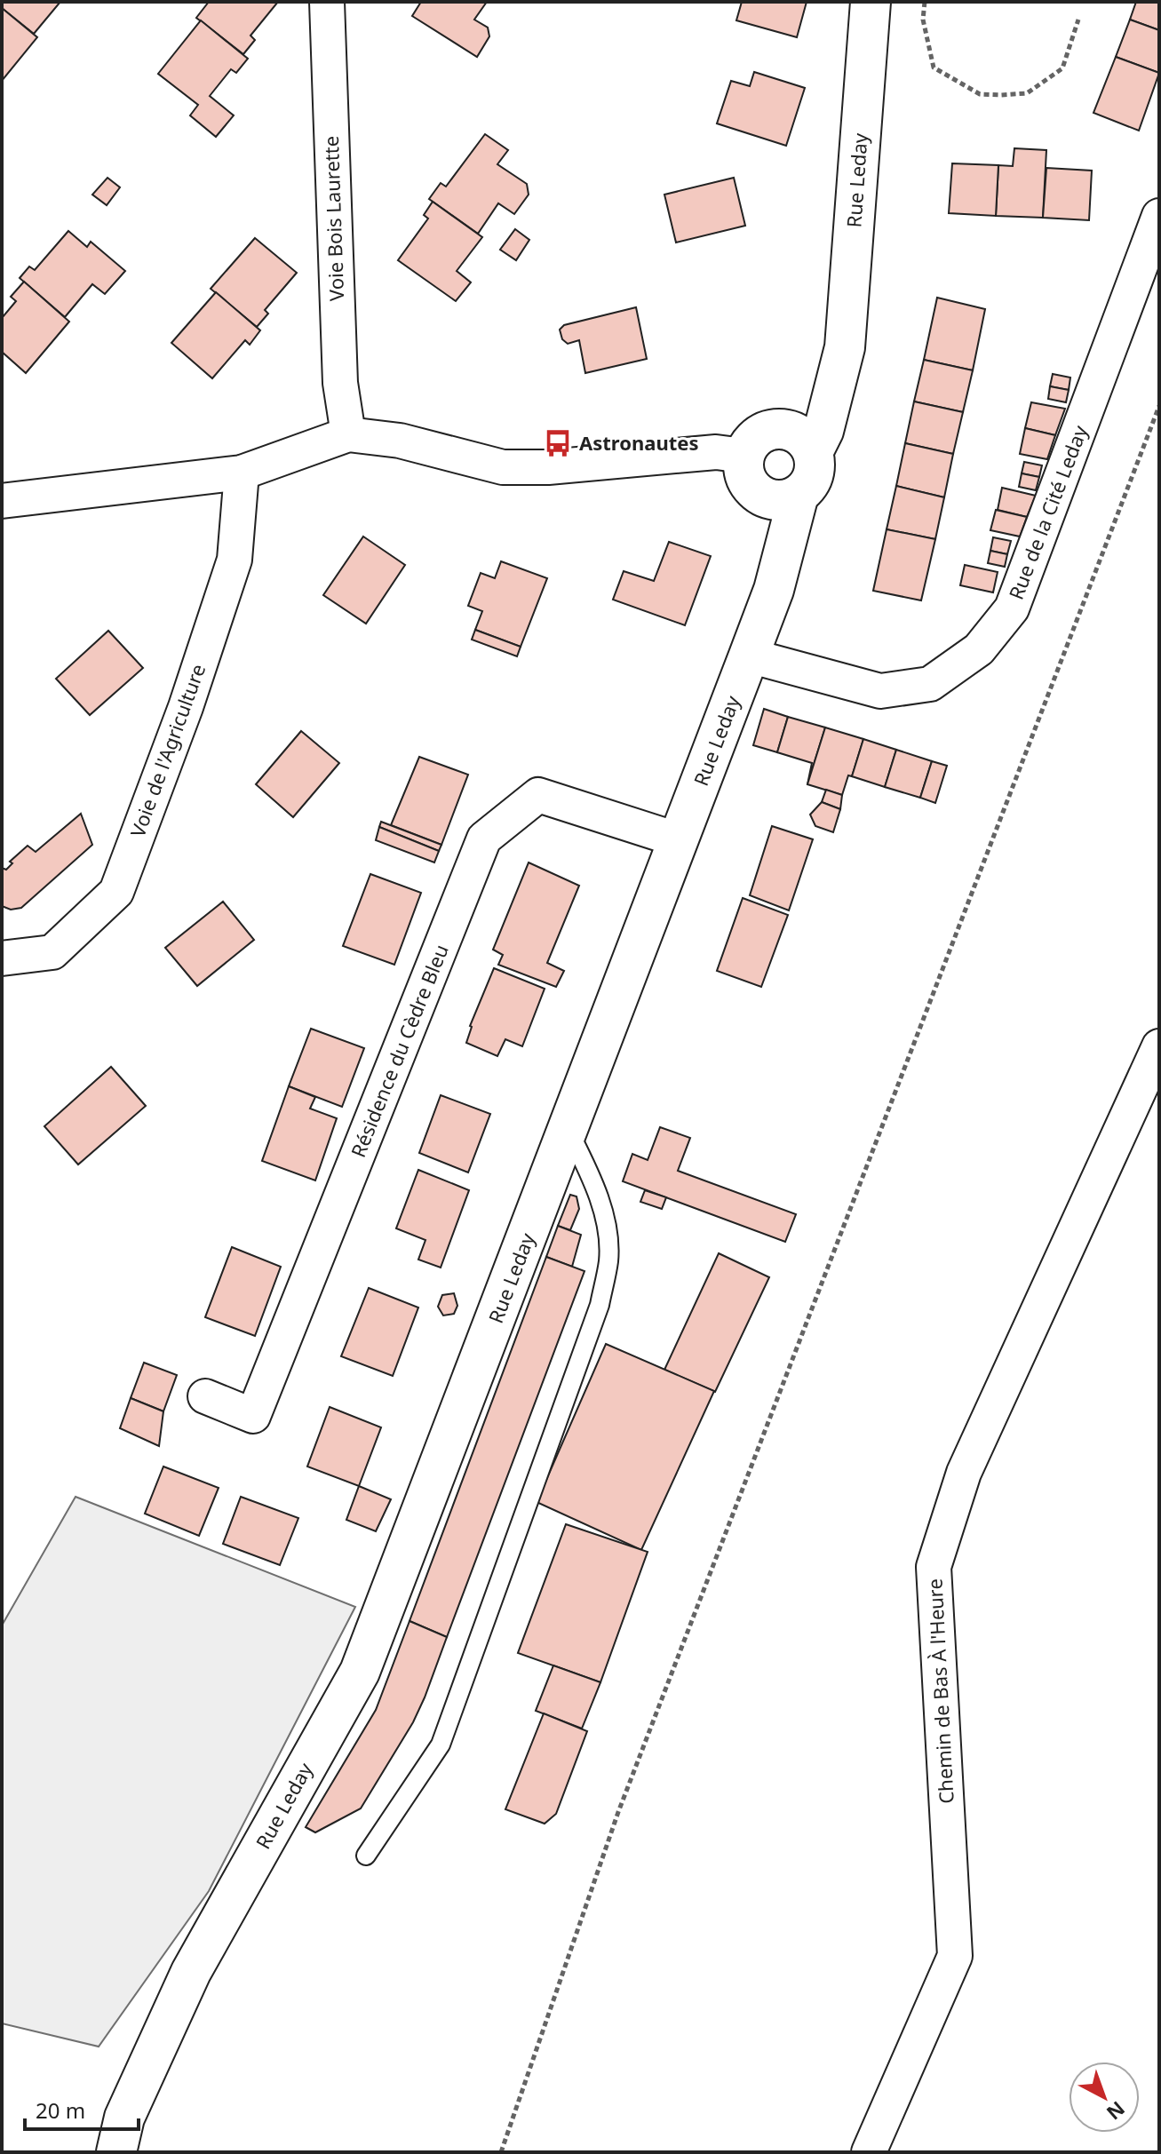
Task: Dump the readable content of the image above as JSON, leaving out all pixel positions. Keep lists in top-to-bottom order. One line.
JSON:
{"streets":{"main road":["Rue Leday"],"street":["Voie Bois Laurette","Rue de la Cité Leday","Voie de l'Agriculture","Résidence du Cèdre Bleu","Chemin de Bas À l'Heure"]},"crossings":[["Rue Leday","Rue de la Cité Leday"],["Rue Leday","Résidence du Cèdre Bleu"]],"places":{"bus stop":["Astronautes"]},"scale_bar":"20 m","north":"bottom right"}
